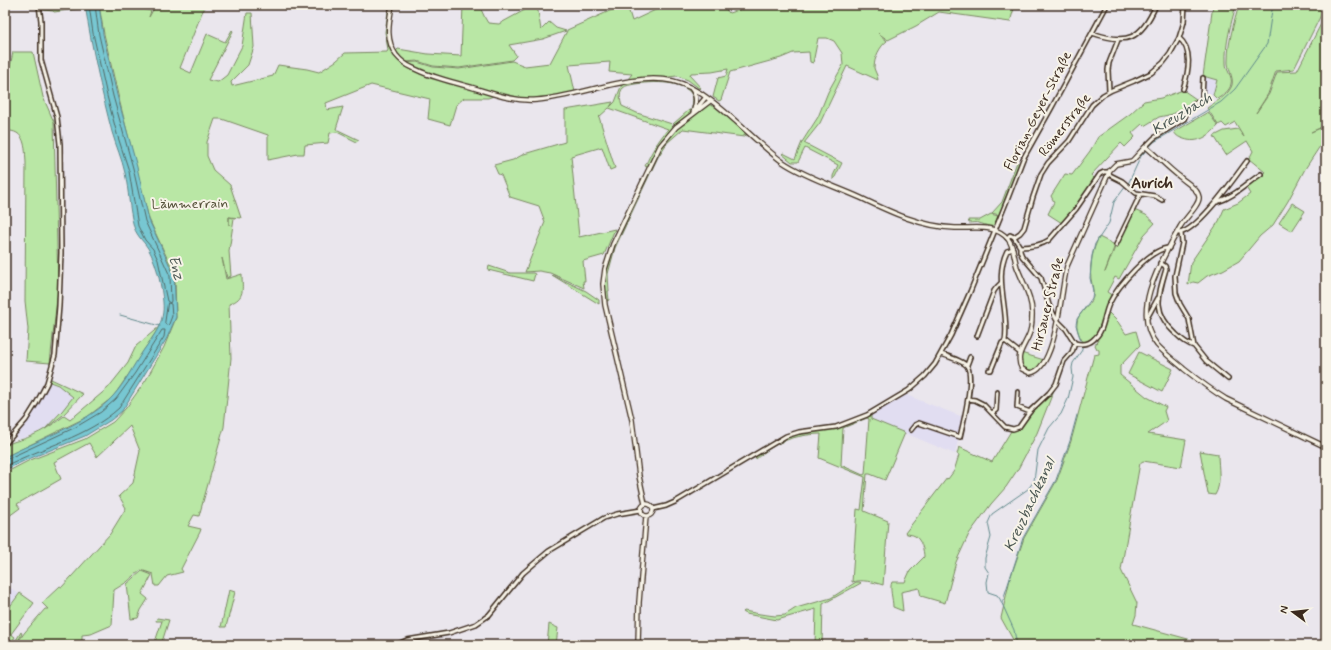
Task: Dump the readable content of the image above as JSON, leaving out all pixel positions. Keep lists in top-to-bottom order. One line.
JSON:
{"streets":{"main road":["Hirsauer Straße"],"street":["Florian-Geyer-Straße","Römerstraße"]},"crossings":[["Florian-Geyer-Straße","Hirsauer Straße"]],"districts":["Aurich"],"water":["Kreuzbach","Enz","Kreuzbachkanal"],"parks":["Lämmerrain"],"north":"left"}
